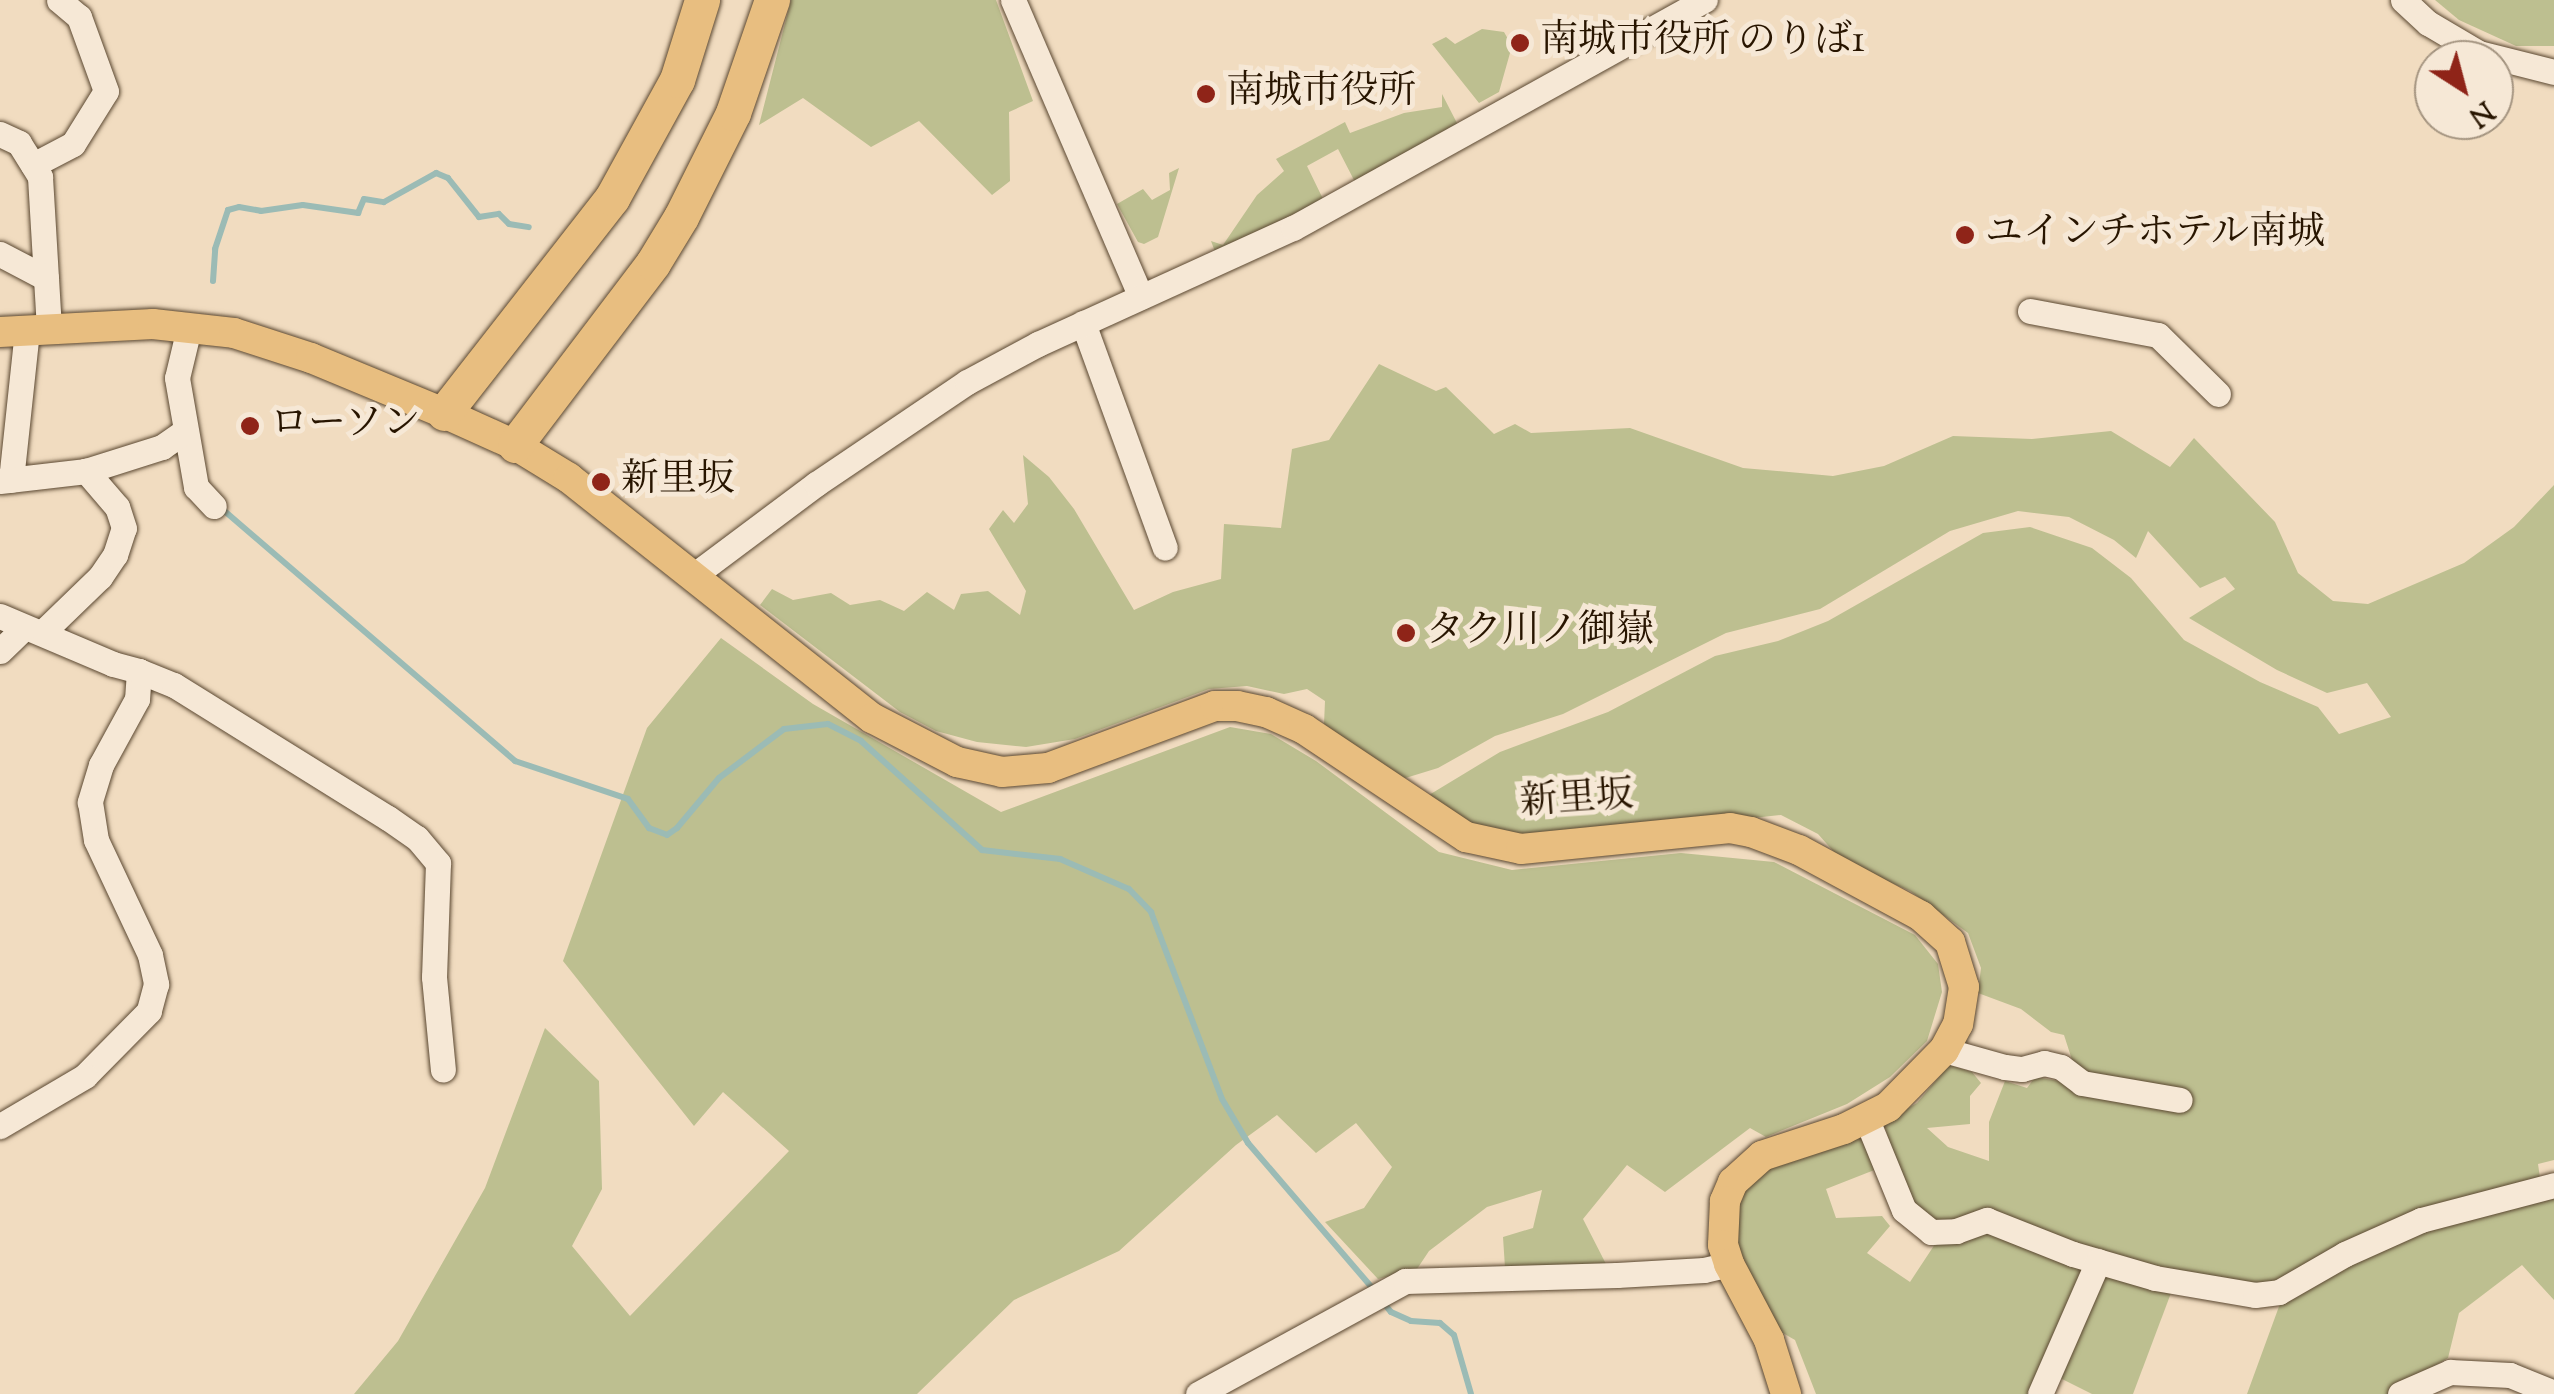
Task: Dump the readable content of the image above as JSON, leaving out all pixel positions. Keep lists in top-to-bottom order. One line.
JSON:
{"streets":{"main road":["新里坂"]},"places":["南城市役所 のりば1","南城市役所","ユインチホテル南城","ローソン","新里坂","タク川ノ御嶽"],"north":"bottom right"}
